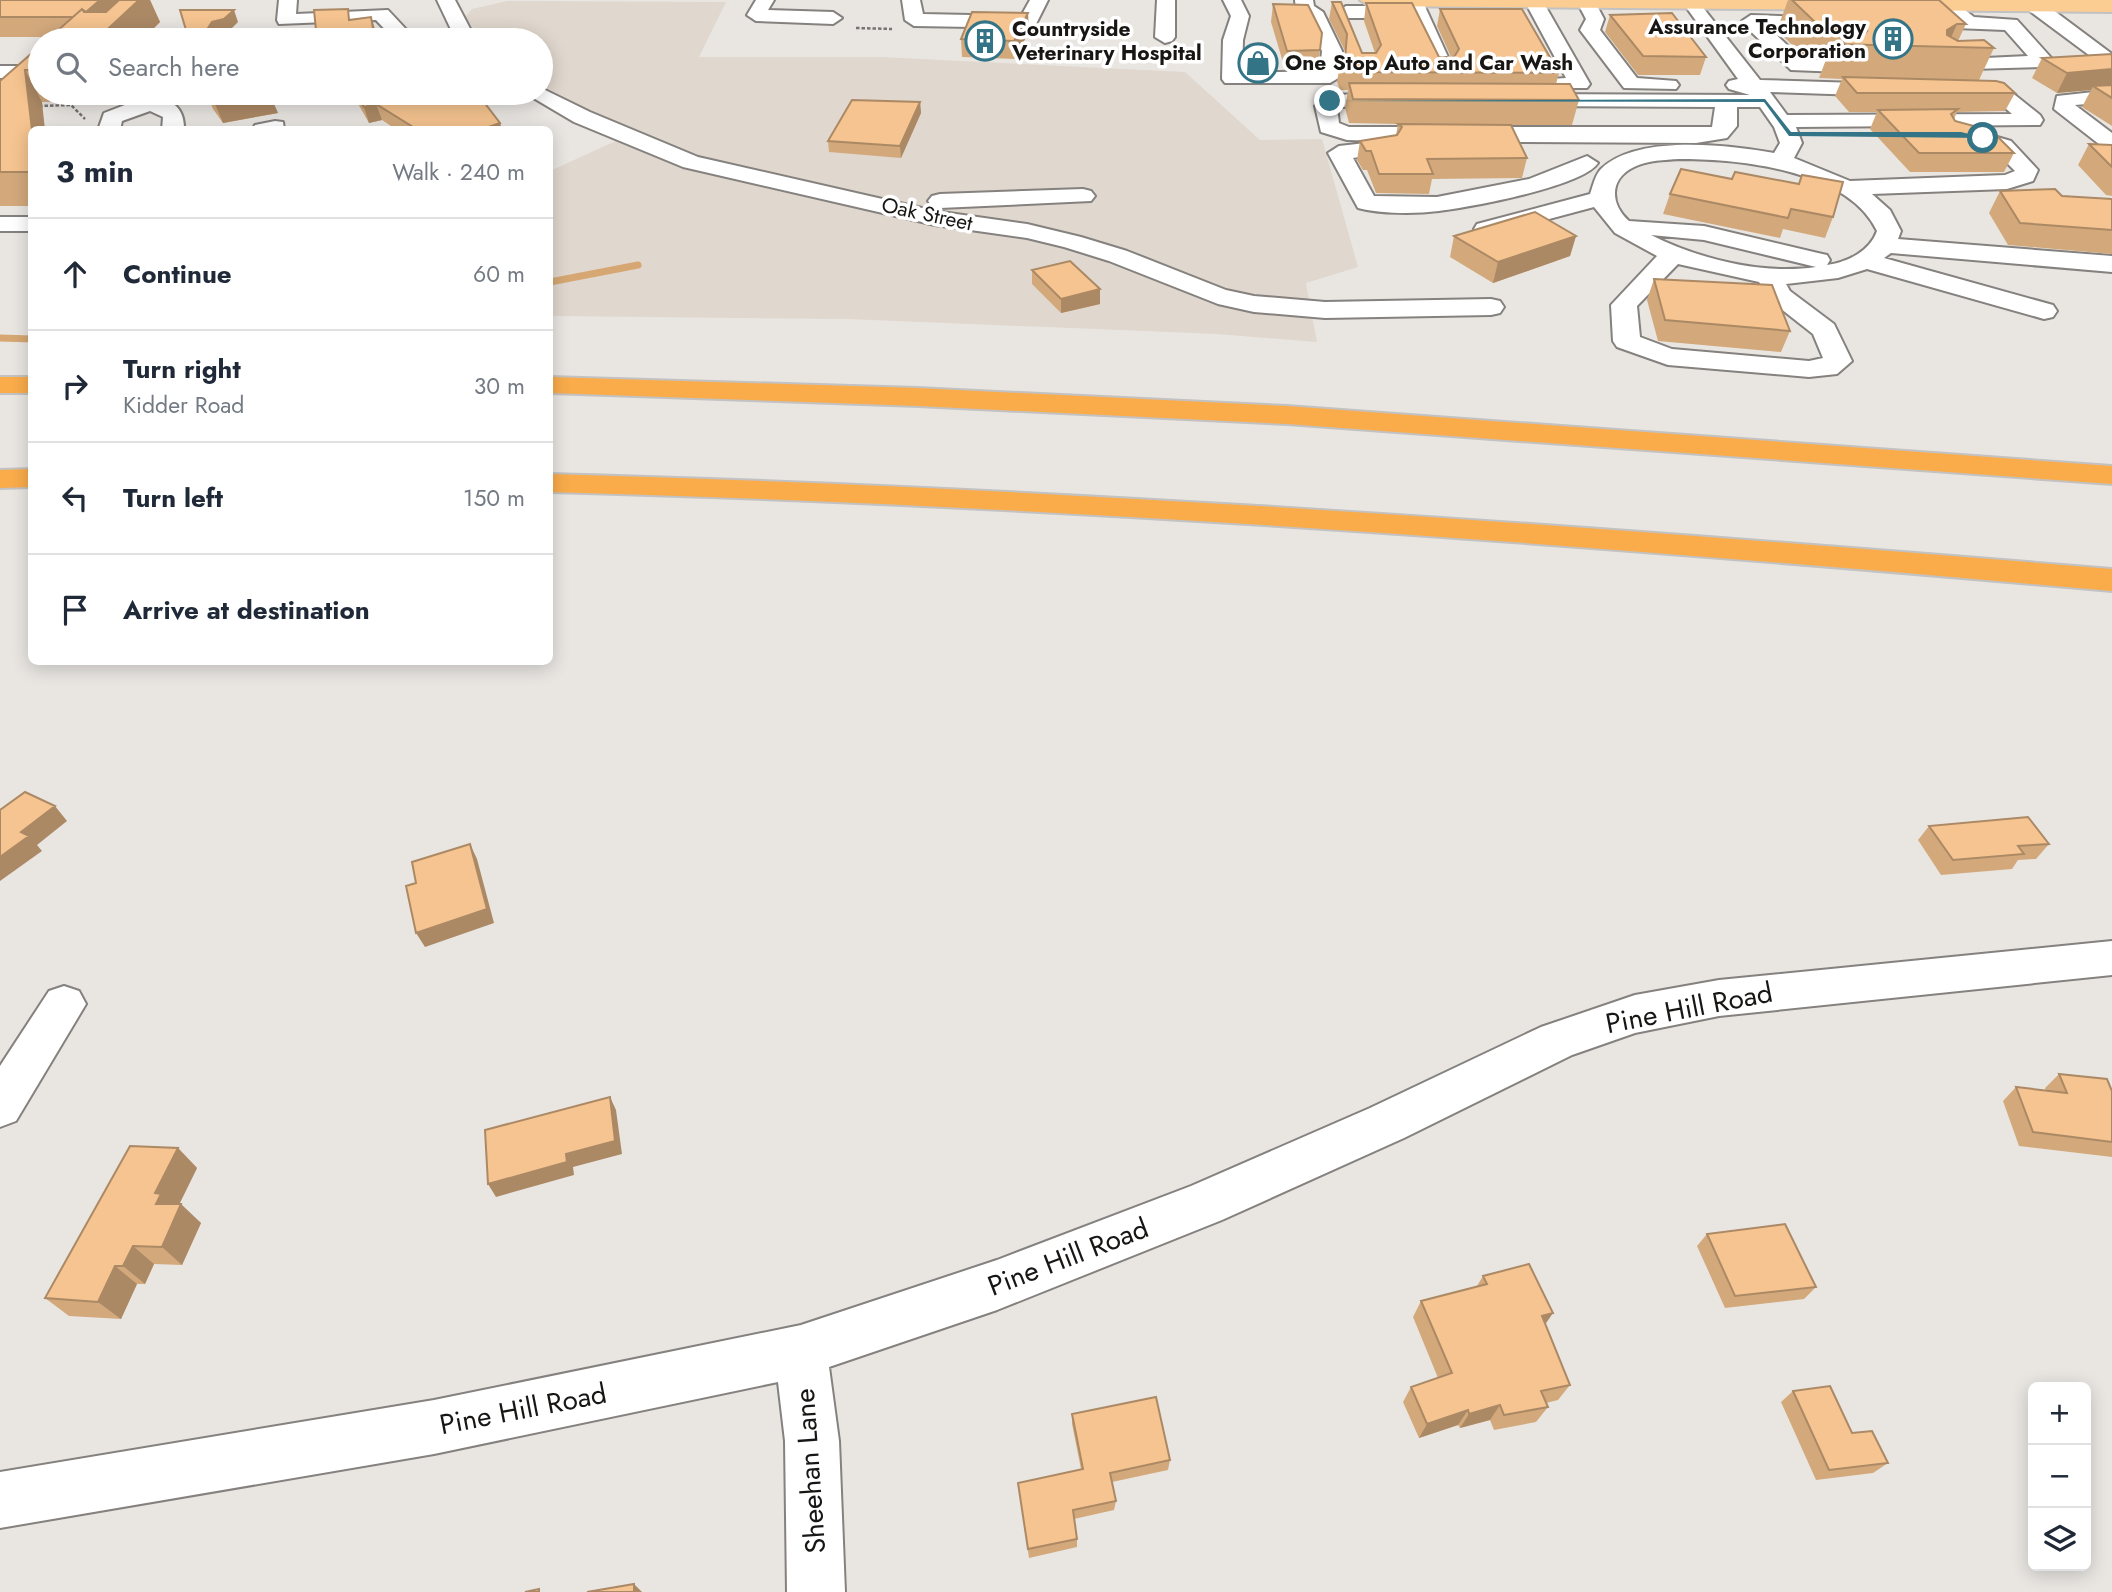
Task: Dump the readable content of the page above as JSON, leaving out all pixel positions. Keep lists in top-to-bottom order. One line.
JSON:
{"streets":{"street":["Oak Street","Pine Hill Road","Sheehan Lane"]},"crossings":[["Pine Hill Road","Sheehan Lane"]],"places":{"building":["Assurance Technology Corporation","Countryside Veterinary Hospital"],"shop":["One Stop Auto and Car Wash"]},"page":{"search":"Search here","heading":["3 min","Walk · 240 m"],"list":[["Continue","60 m"],["Turn right","Kidder Road","30 m"],["Turn left","150 m"],"Arrive at destination"],"map_buttons":["+","−"]}}
